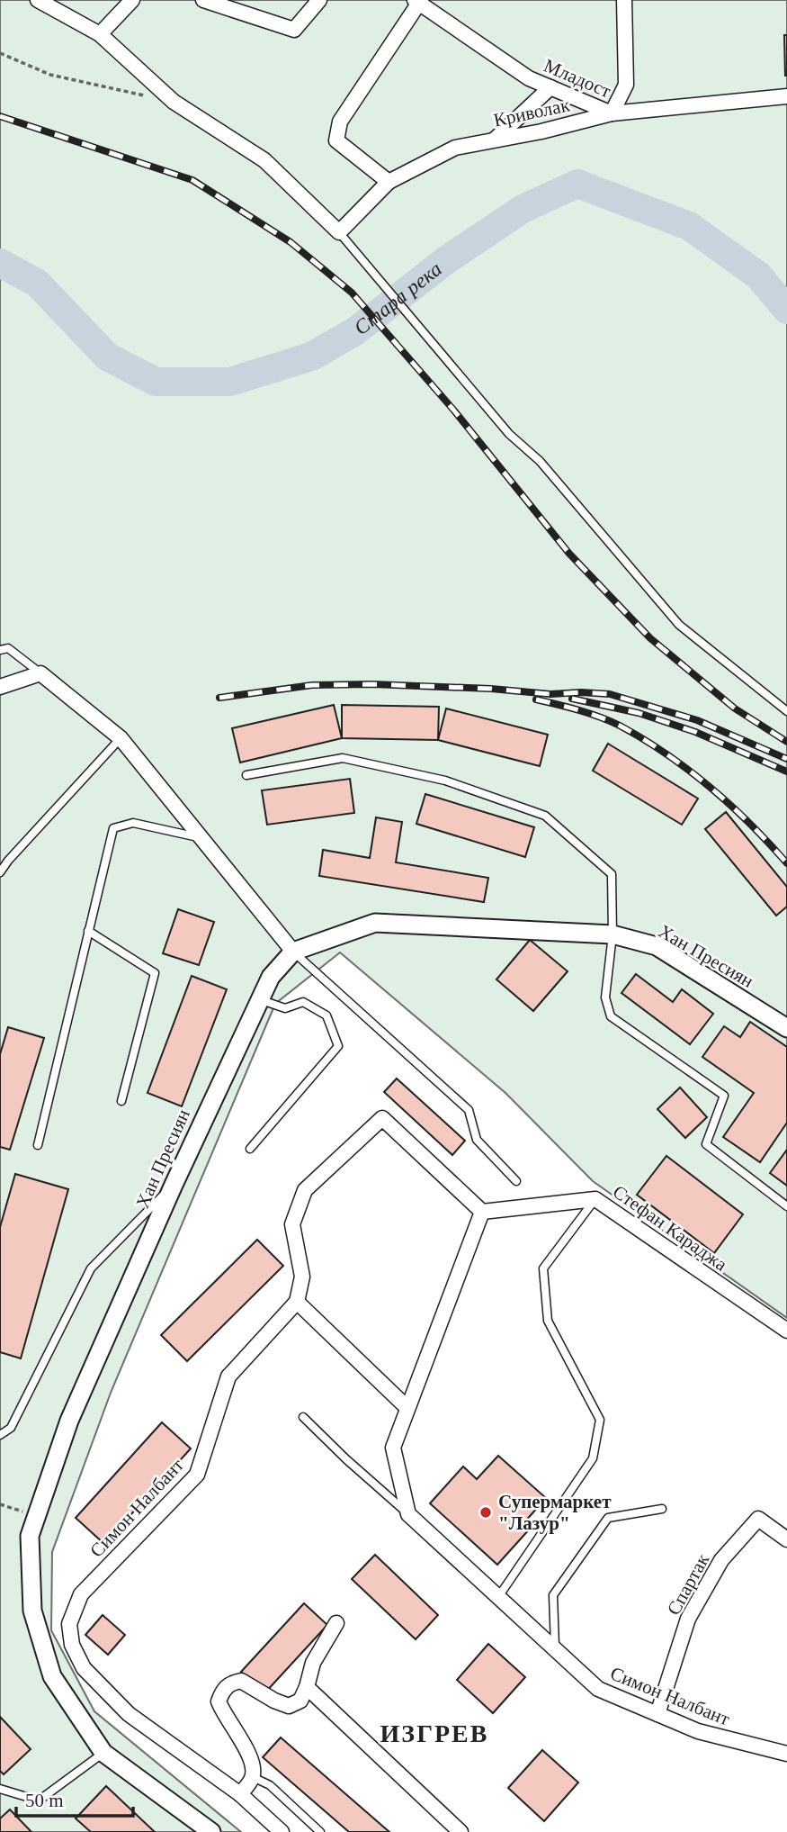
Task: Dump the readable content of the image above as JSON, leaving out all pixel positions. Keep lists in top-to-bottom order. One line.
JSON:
{"streets":{"street":["Младост","Криволак","Хан Пресиян","Стефан Караджа","Симон Налбант","Спартак"]},"crossings":[["Младост","Криволак"],["Симон Налбант","Спартак"]],"districts":["ИЗГРЕВ"],"water":["Стара река"],"places":["Супермаркет \"Лазур\""],"scale_bar":"50 m"}
